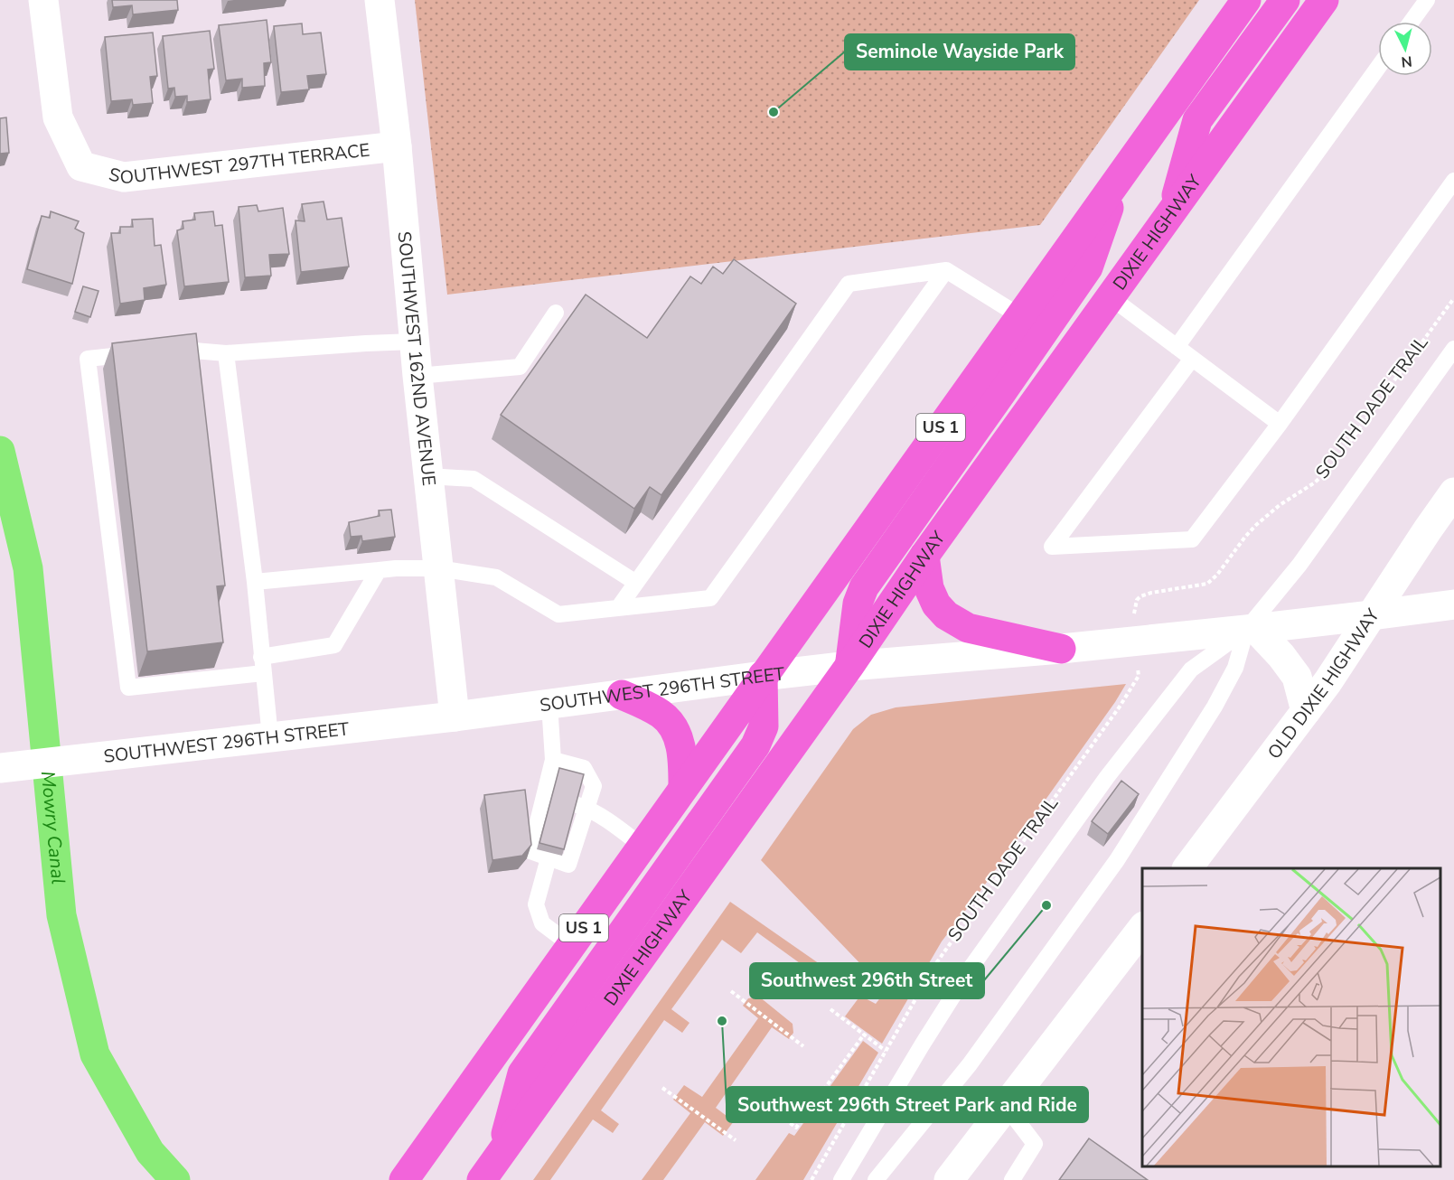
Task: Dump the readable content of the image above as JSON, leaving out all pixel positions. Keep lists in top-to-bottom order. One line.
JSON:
{"streets":{"highway":["DIXIE HIGHWAY","US 1"],"street":["SOUTHWEST 297TH TERRACE","SOUTHWEST 162ND AVENUE","OLD DIXIE HIGHWAY","SOUTHWEST 296TH STREET"],"path":["SOUTH DADE TRAIL"]},"crossings":[["SOUTHWEST 297TH TERRACE","SOUTHWEST 162ND AVENUE"],["DIXIE HIGHWAY","SOUTHWEST 296TH STREET"],["SOUTHWEST 162ND AVENUE","SOUTHWEST 296TH STREET"],["US 1","SOUTHWEST 296TH STREET"],["OLD DIXIE HIGHWAY","SOUTHWEST 296TH STREET"]],"water":["Mowry Canal"],"places":["Seminole Wayside Park","Southwest 296th Street","Southwest 296th Street Park and Ride"],"north":"bottom"}
